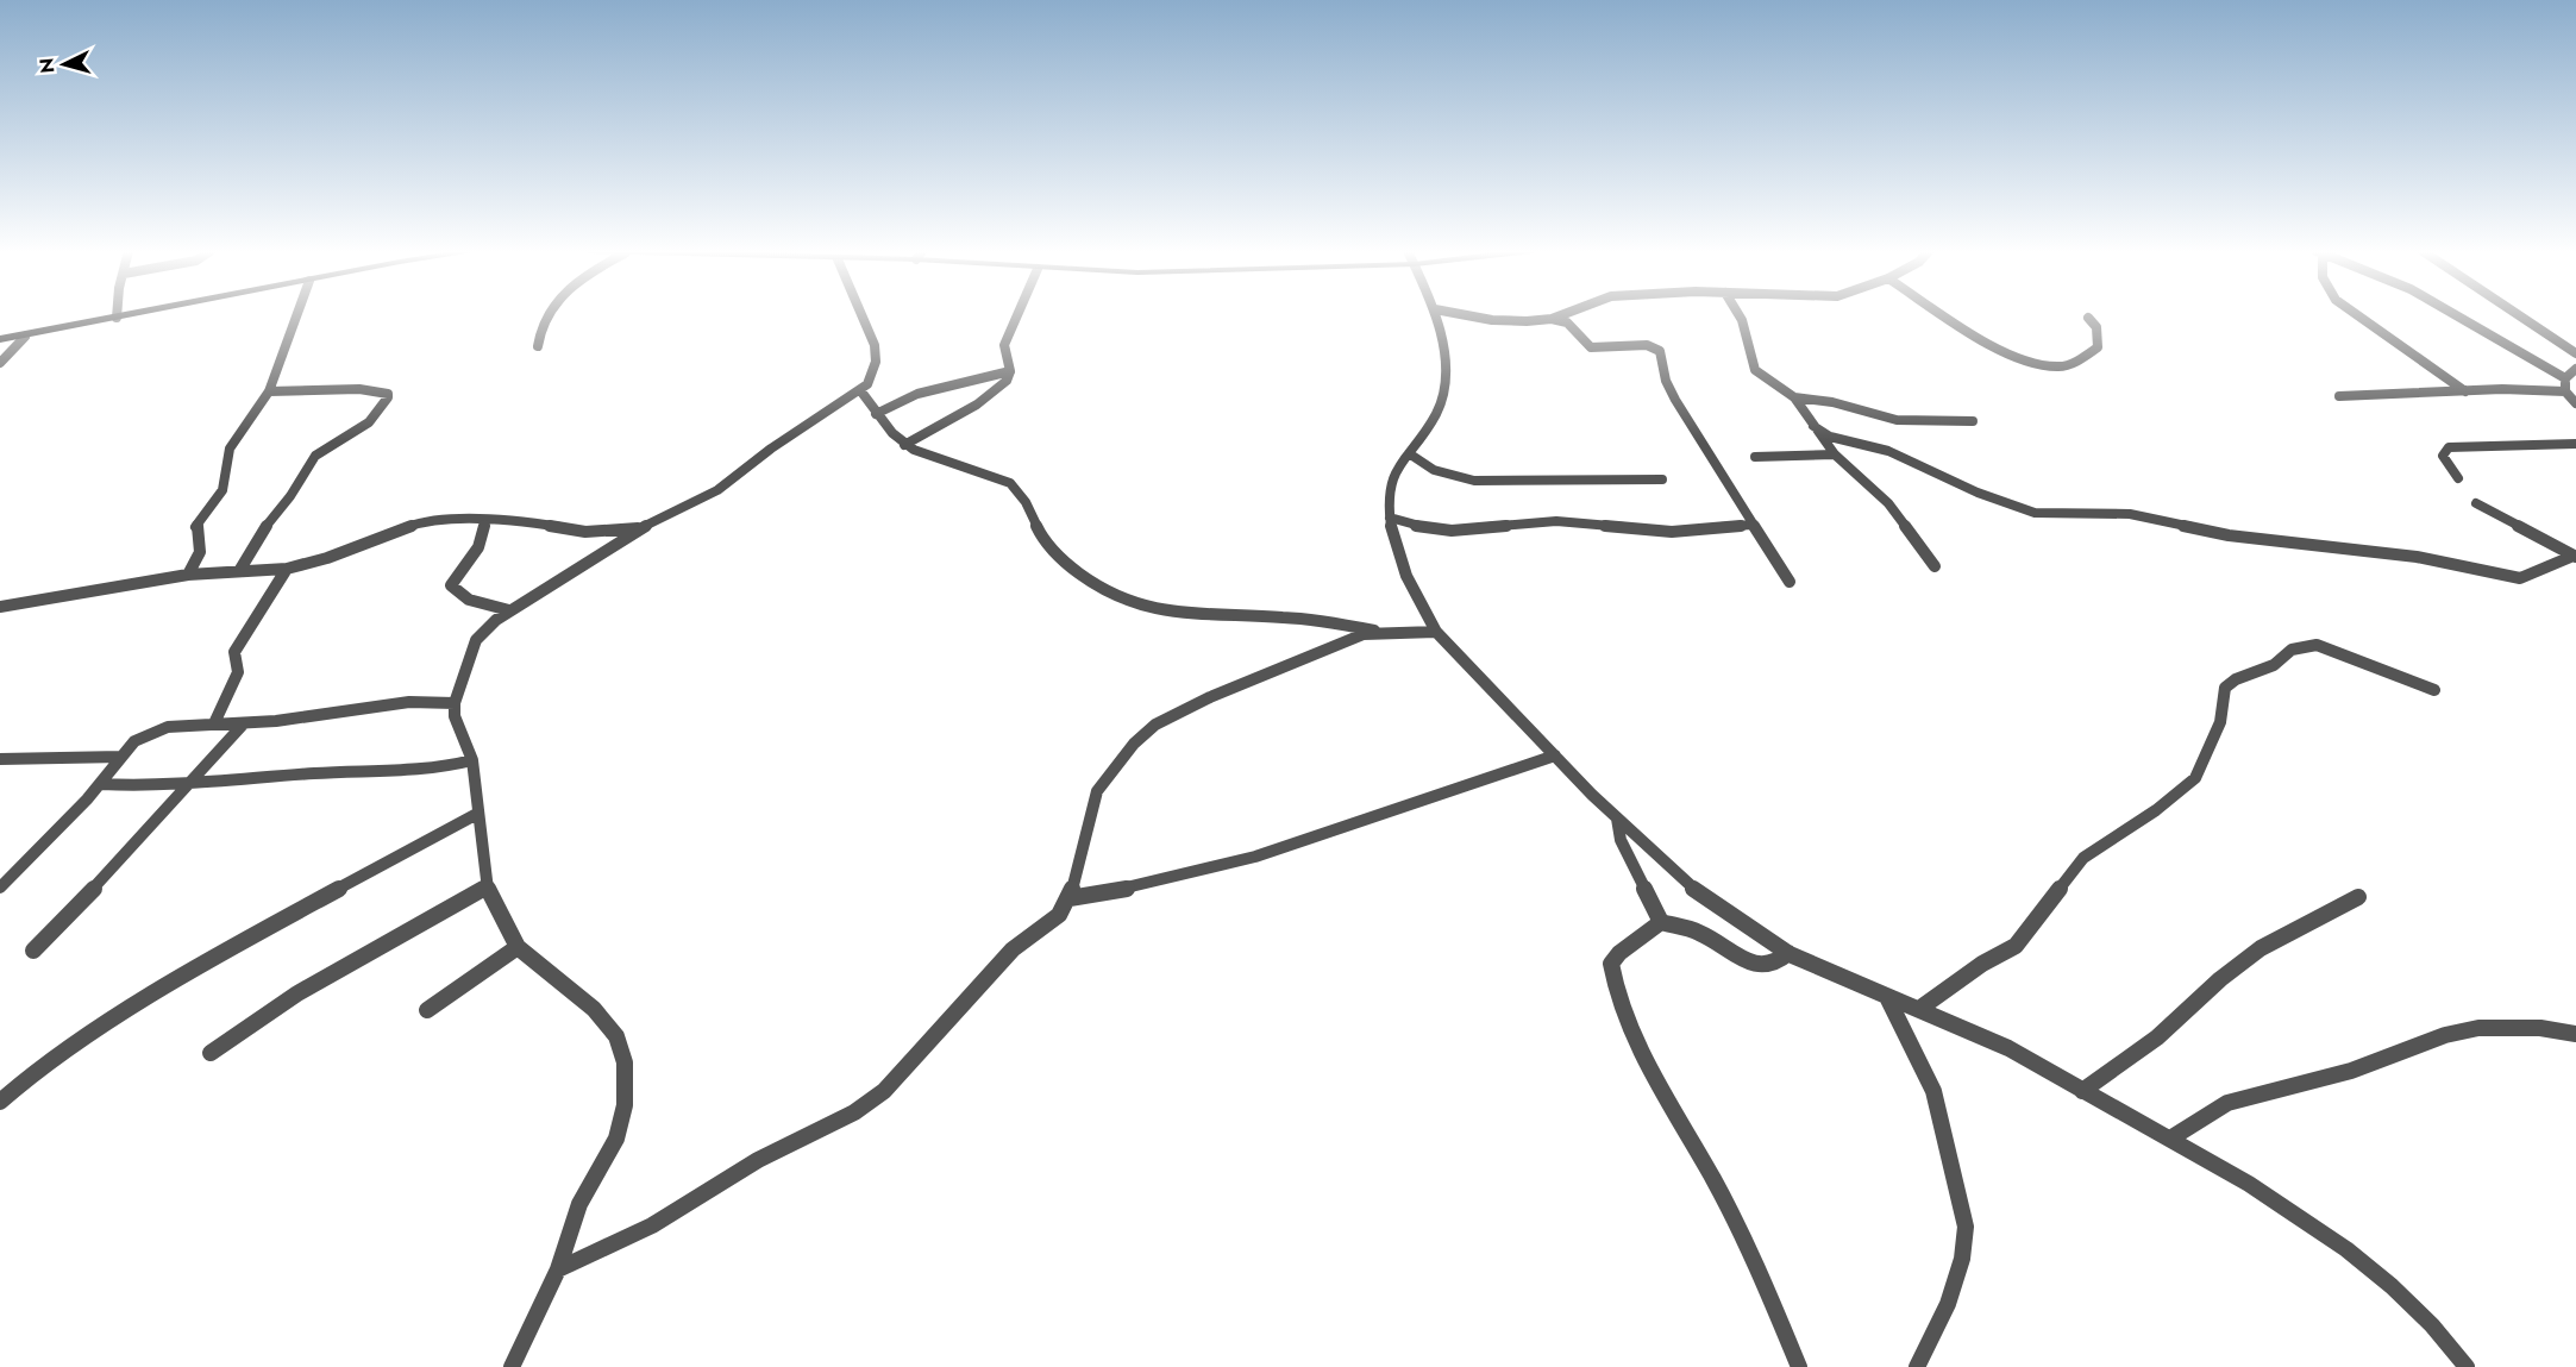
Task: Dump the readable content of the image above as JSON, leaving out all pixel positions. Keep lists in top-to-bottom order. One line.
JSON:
{"north":"left"}
